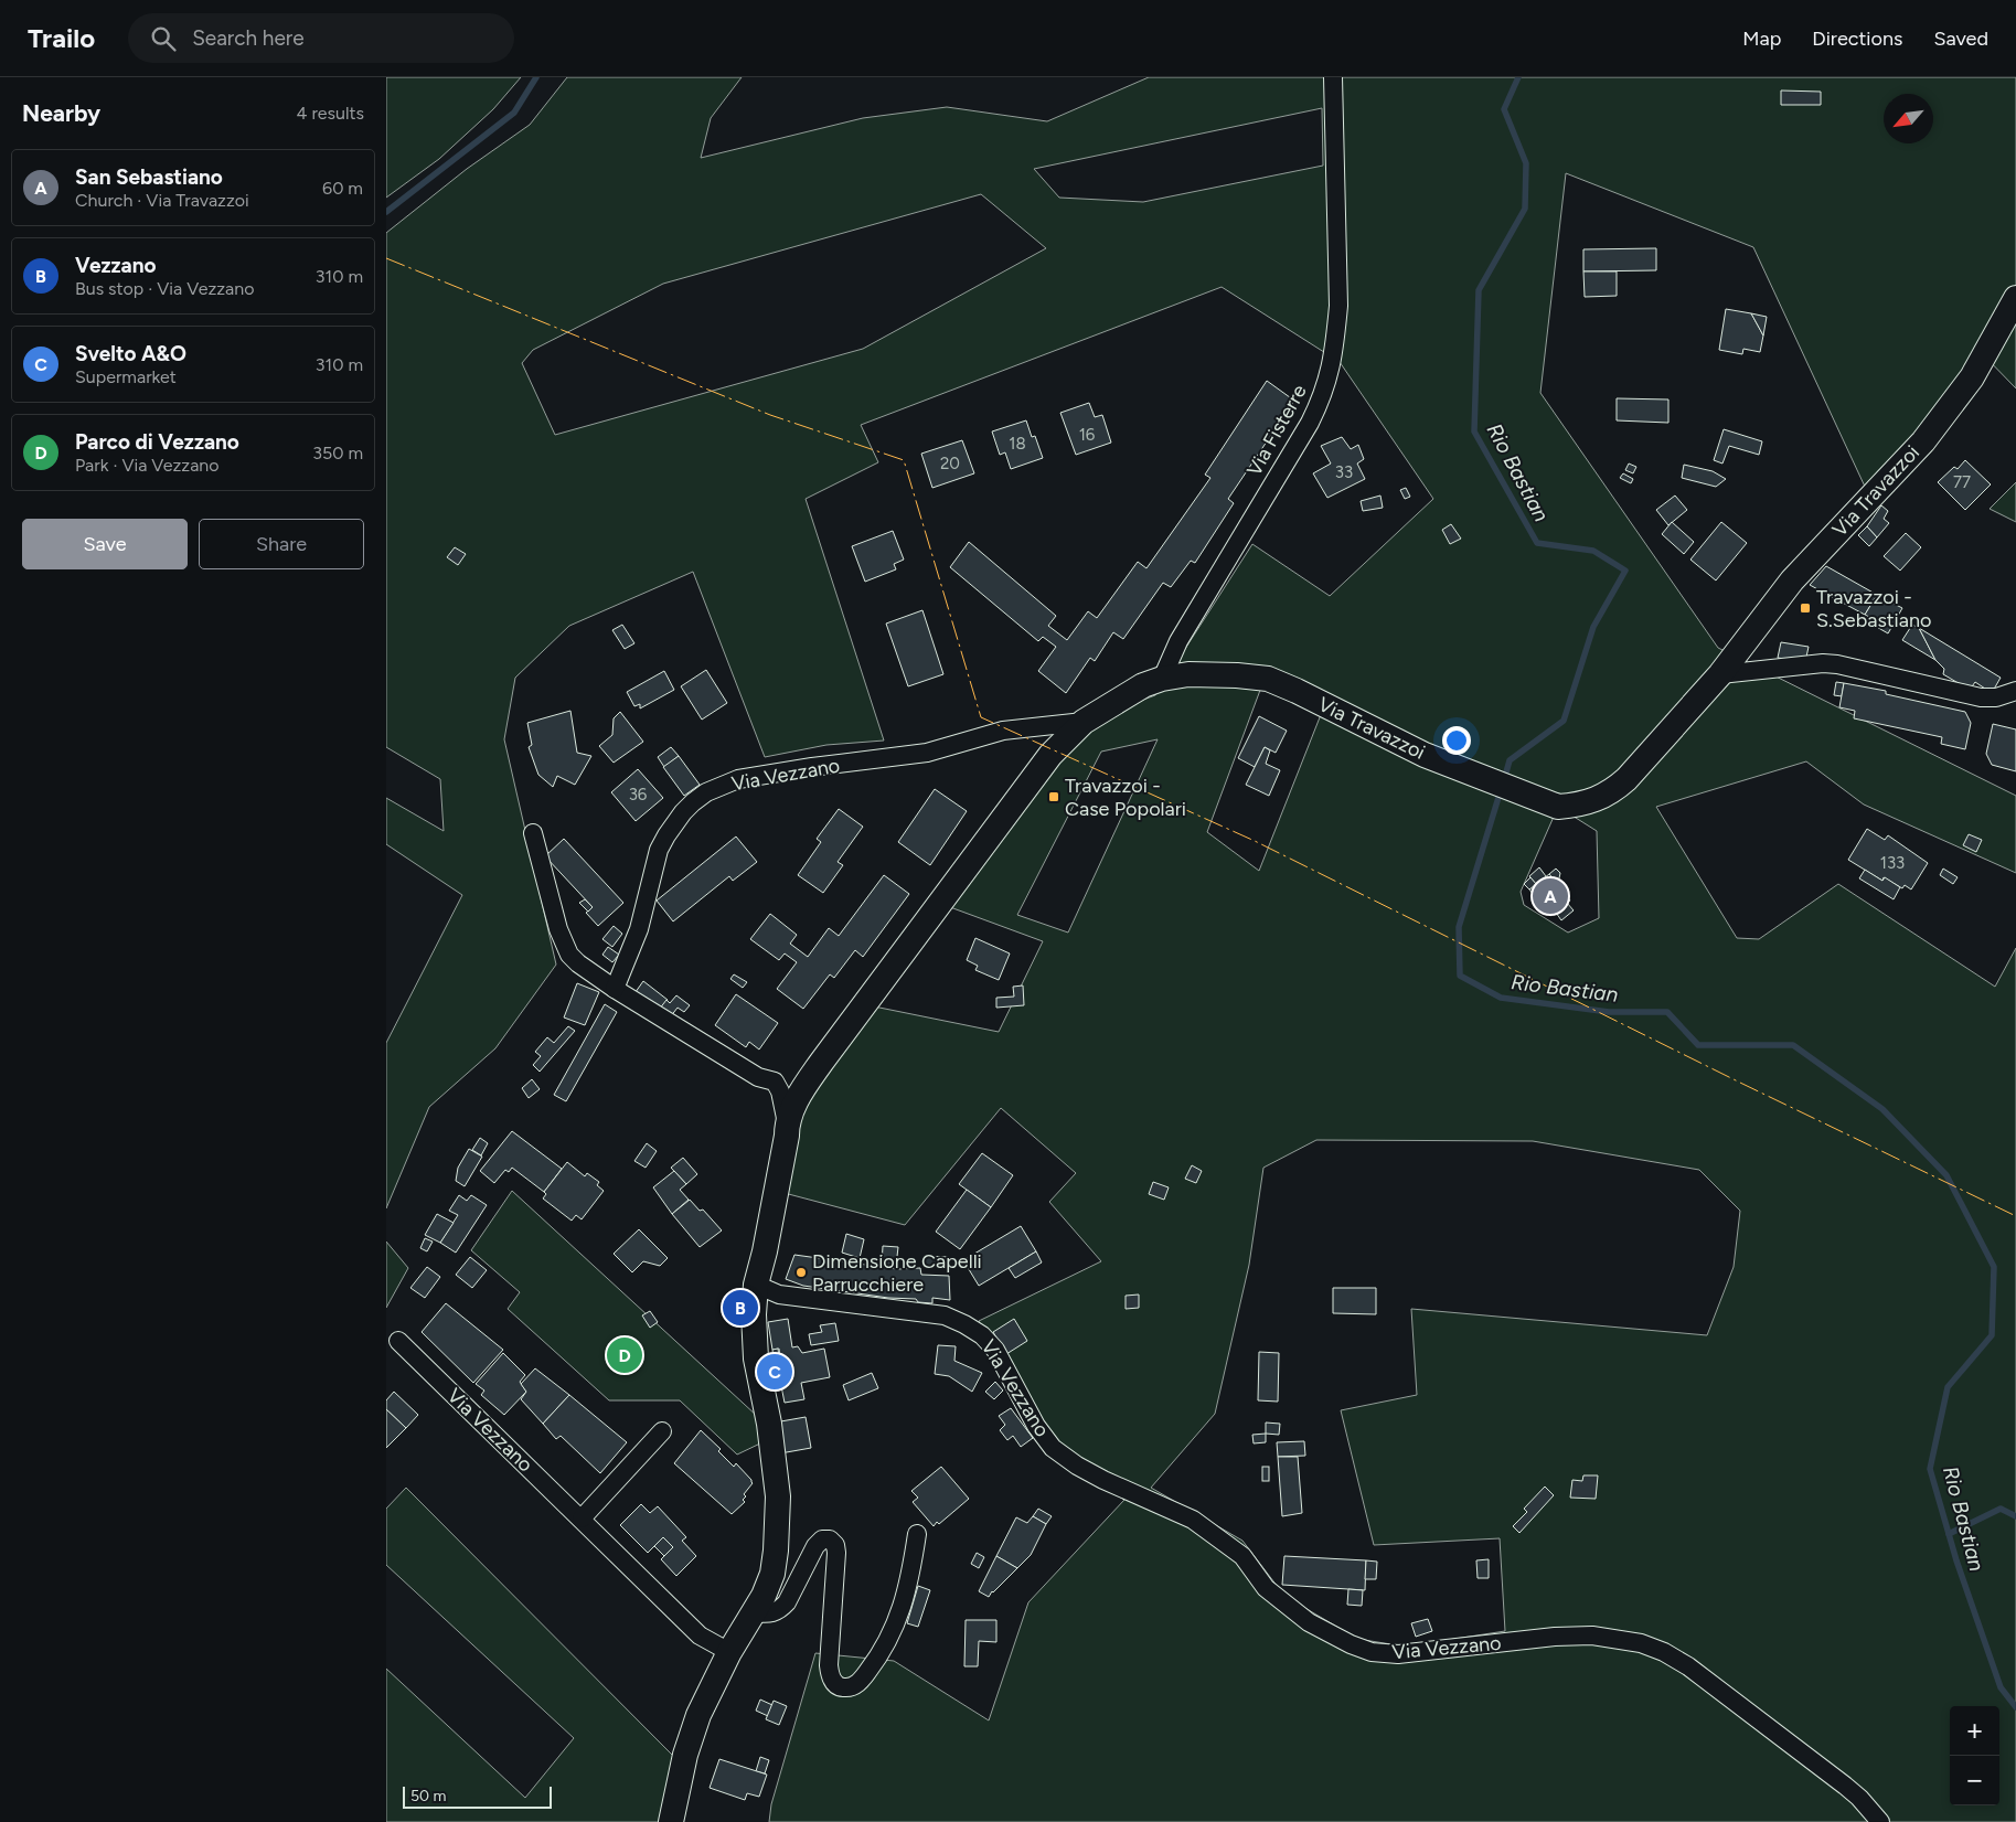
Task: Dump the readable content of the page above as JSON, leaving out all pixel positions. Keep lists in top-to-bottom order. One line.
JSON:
{"streets":{"street":["Via Fisterre","Via Travazzoi","Via Vezzano"]},"crossings":[["Via Fisterre","Via Travazzoi"],["Via Fisterre","Via Vezzano"],["Via Travazzoi","Via Vezzano"]],"water":["Rio Bastian"],"places":{"transit":["Travazzoi - S.Sebastiano","Travazzoi - Case Popolari"],"other":["Dimensione Capelli Parrucchiere"]},"house_numbers":["16","18","20","33","77","36","133"],"scale_bar":"50 m","north":"bottom left","page":{"header":"Trailo","search":"Search here","nav":["Map","Directions","Saved"],"heading":["Nearby","4 results"],"list":[{"mark":"A","name":"San Sebastiano","note":"Church · Via Travazzoi","value":"60 m"},{"mark":"B","name":"Vezzano","note":"Bus stop · Via Vezzano","value":"310 m"},{"mark":"C","name":"Svelto A&O","note":"Supermarket","value":"310 m"},{"mark":"D","name":"Parco di Vezzano","note":"Park · Via Vezzano","value":"350 m"}],"buttons":["Save","Share"],"pins":["A","B","D","C"],"map_buttons":["+","−"],"scale":"50 m"}}
